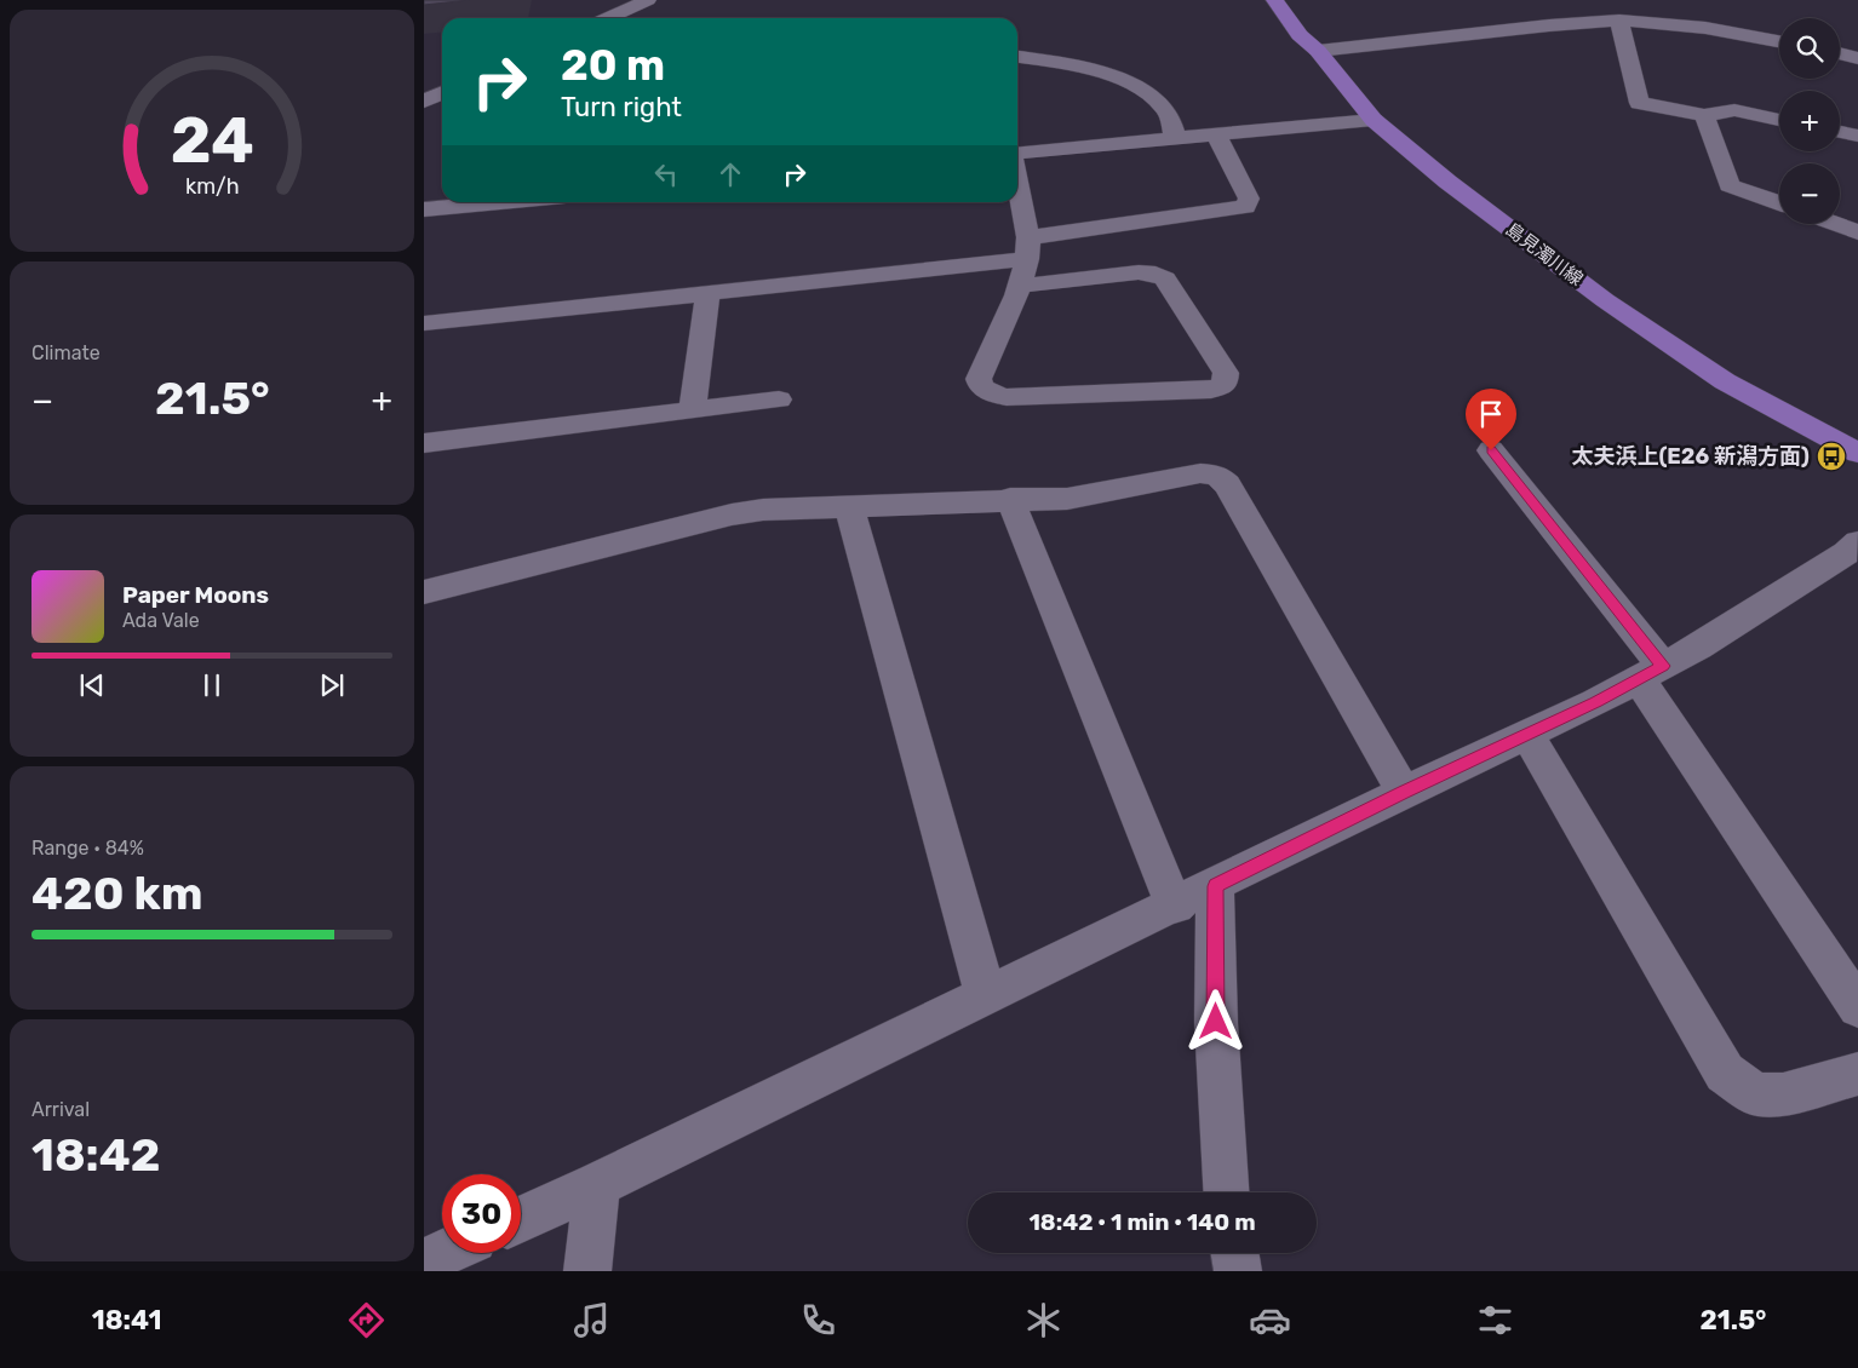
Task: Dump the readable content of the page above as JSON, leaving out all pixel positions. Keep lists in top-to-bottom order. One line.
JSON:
{"streets":{"main road":["島見濁川線"]},"places":{"bus stop":["太夫浜上(E26 新潟方面)"]},"page":{"map_buttons":["+","−"],"turn":["20 m","Turn right"],"tile":["Climate",["Range · 84%","420 km"],["Arrival","18:42"]],"heat":["−","21.5°","+"],"song":["Paper Moons","Ada Vale"],"limit":"30","trip":"18:42 · 1 min · 140 m","tabs":["18:41","21.5°"],"gauge":["24","km/h"]}}
